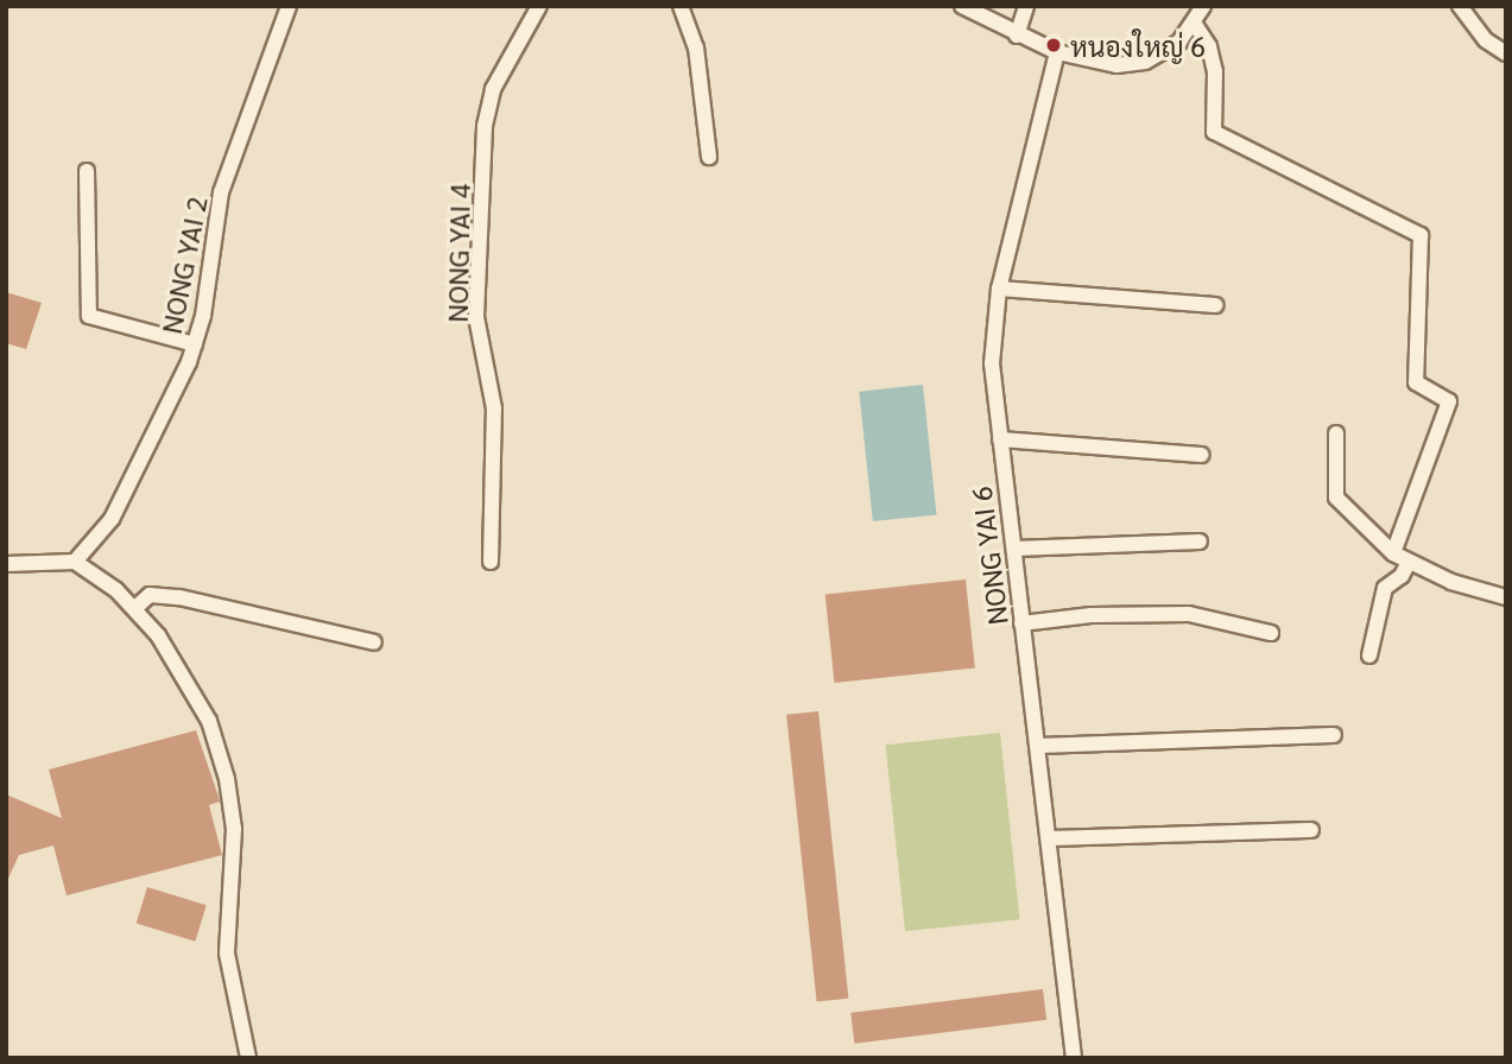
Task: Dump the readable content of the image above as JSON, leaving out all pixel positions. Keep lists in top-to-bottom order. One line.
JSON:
{"streets":{"street":["NONG YAI 4","NONG YAI 2","NONG YAI 6"]},"places":["หนองใหญ่ 6"]}
